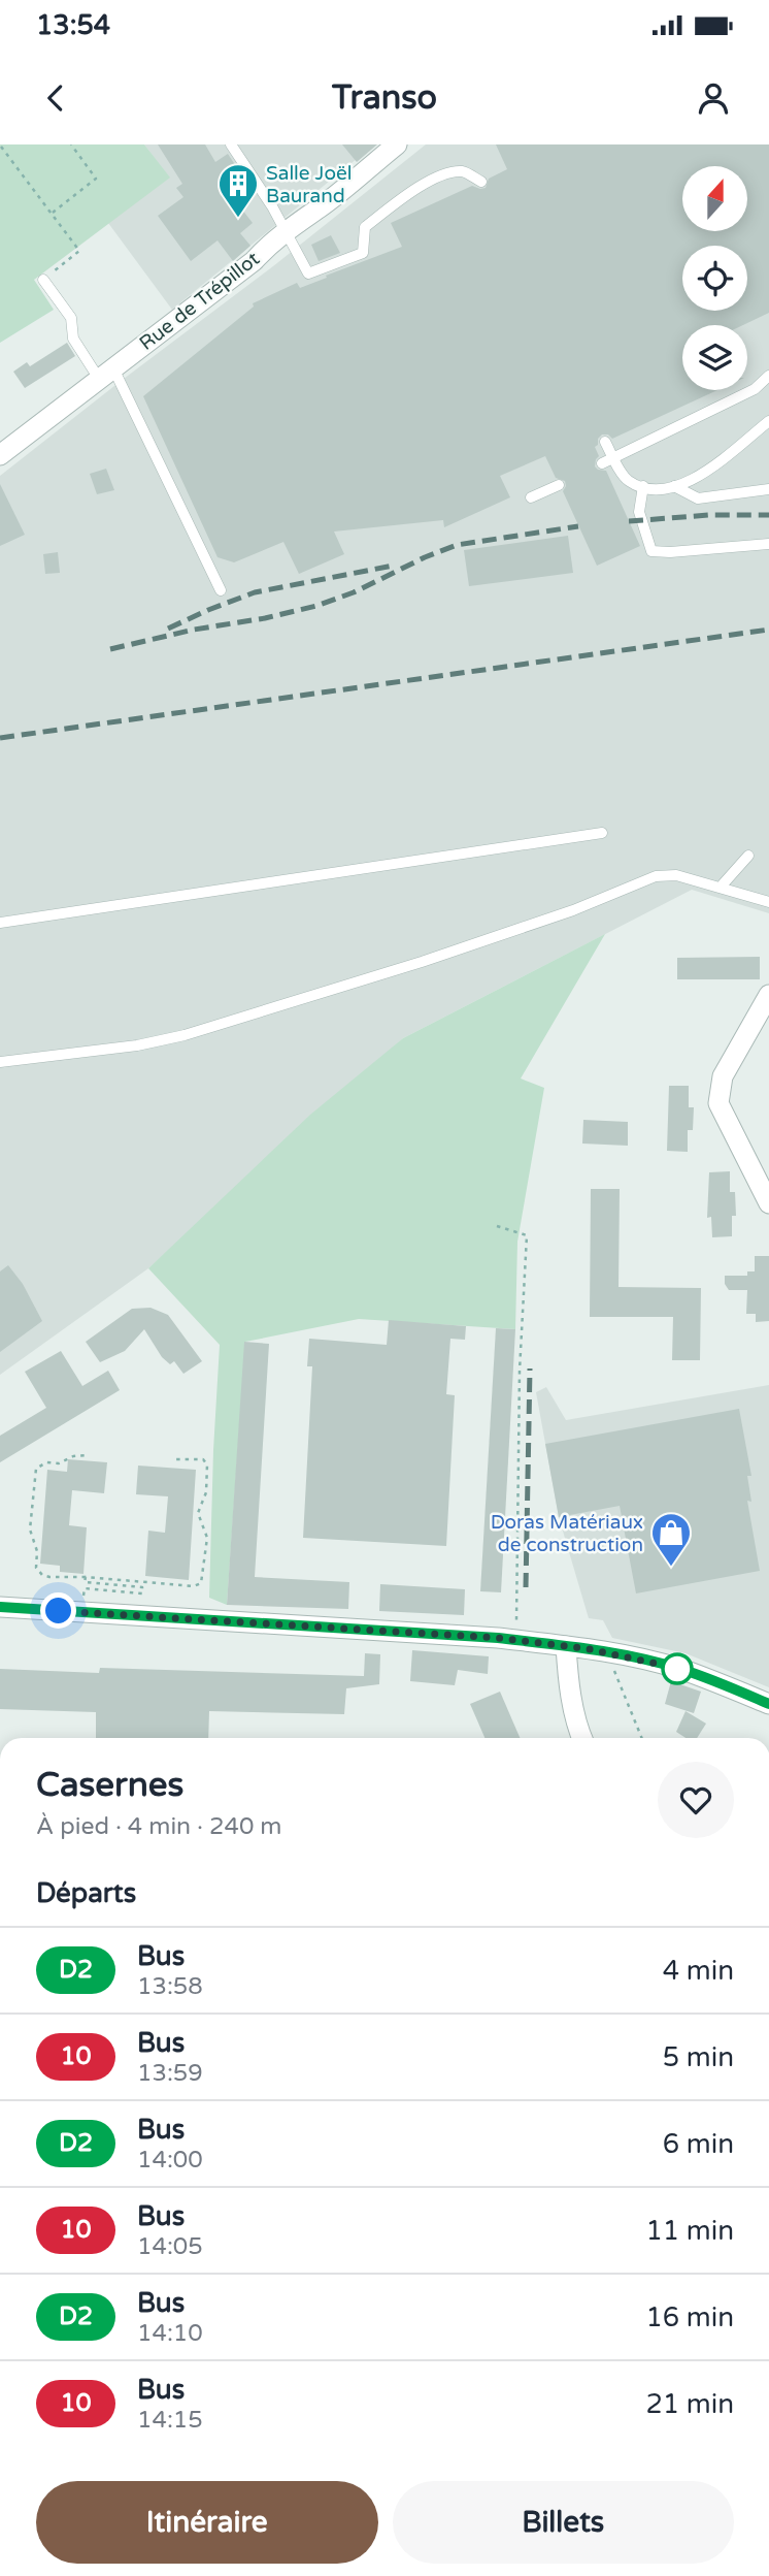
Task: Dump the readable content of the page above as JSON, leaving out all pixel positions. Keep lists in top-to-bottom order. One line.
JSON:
{"streets":{"street":["Rue de Trépillot"]},"places":{"building":["Salle Joël Baurand"],"shop":["Doras Matériaux de construction"]},"lines":["bus line D2"],"north":"top","page":{"status":"13:54","header":"Transo","heading":[["Casernes","À pied · 4 min · 240 m"],"Départs"],"list":[{"mark":"D2","name":"Bus","note":"13:58","value":"4 min"},{"mark":"10","name":"Bus","note":"13:59","value":"5 min"},{"mark":"D2","name":"Bus","note":"14:00","value":"6 min"},{"mark":"10","name":"Bus","note":"14:05","value":"11 min"},{"mark":"D2","name":"Bus","note":"14:10","value":"16 min"},{"mark":"10","name":"Bus","note":"14:15","value":"21 min"}],"buttons":["Itinéraire","Billets"]}}
